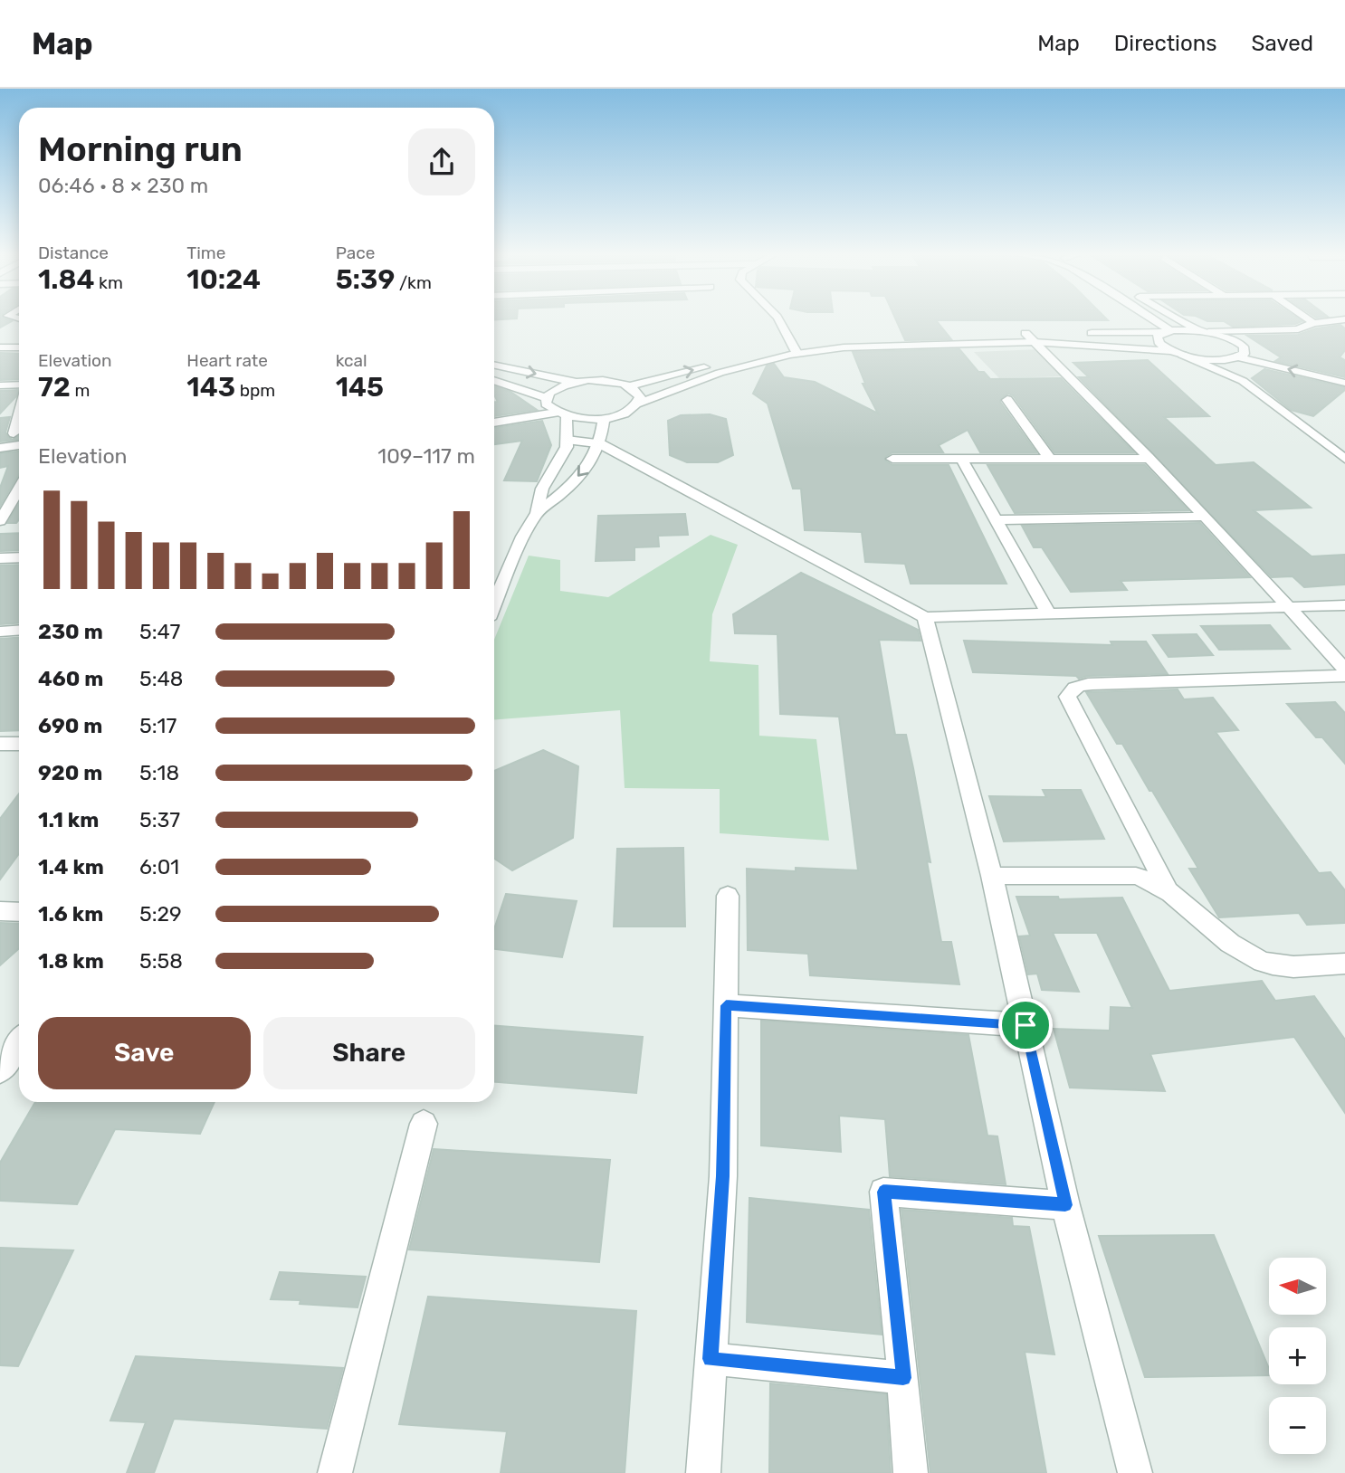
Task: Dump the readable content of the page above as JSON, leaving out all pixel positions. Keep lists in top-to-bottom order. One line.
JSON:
{"north":"left","page":{"header":"Map","nav":["Map","Directions","Saved"],"heading":["Morning run","06:46 · 8 × 230 m"],"stats":[["Distance","1.84 km"],["Time","10:24"],["Pace","5:39 /km"],["Elevation","72 m"],["Heart rate","143 bpm"],["kcal","145"]],"chart":["Elevation","109–117 m"],"list":[{"name":"230 m","note":"5:47"},{"name":"460 m","note":"5:48"},{"name":"690 m","note":"5:17"},{"name":"920 m","note":"5:18"},{"name":"1.1 km","note":"5:37"},{"name":"1.4 km","note":"6:01"},{"name":"1.6 km","note":"5:29"},{"name":"1.8 km","note":"5:58"}],"buttons":["Save","Share"],"map_buttons":["+","−"]}}
